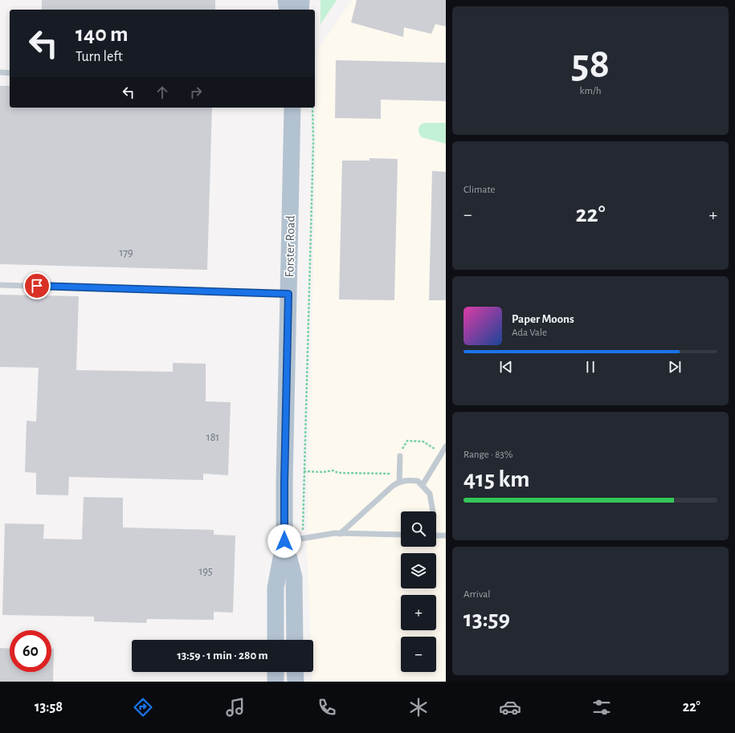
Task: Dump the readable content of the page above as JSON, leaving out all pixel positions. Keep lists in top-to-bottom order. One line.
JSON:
{"streets":{"main road":["Forster Road"]},"house_numbers":["179","181","195"],"page":{"tile":[["58","km/h"],"Climate",["Range · 83%","415 km"],["Arrival","13:59"]],"turn":["140 m","Turn left"],"heat":["−","22°","+"],"song":["Paper Moons","Ada Vale"],"map_buttons":["+","−"],"limit":"60","trip":"13:59 · 1 min · 280 m","tabs":["13:58","22°"]}}
